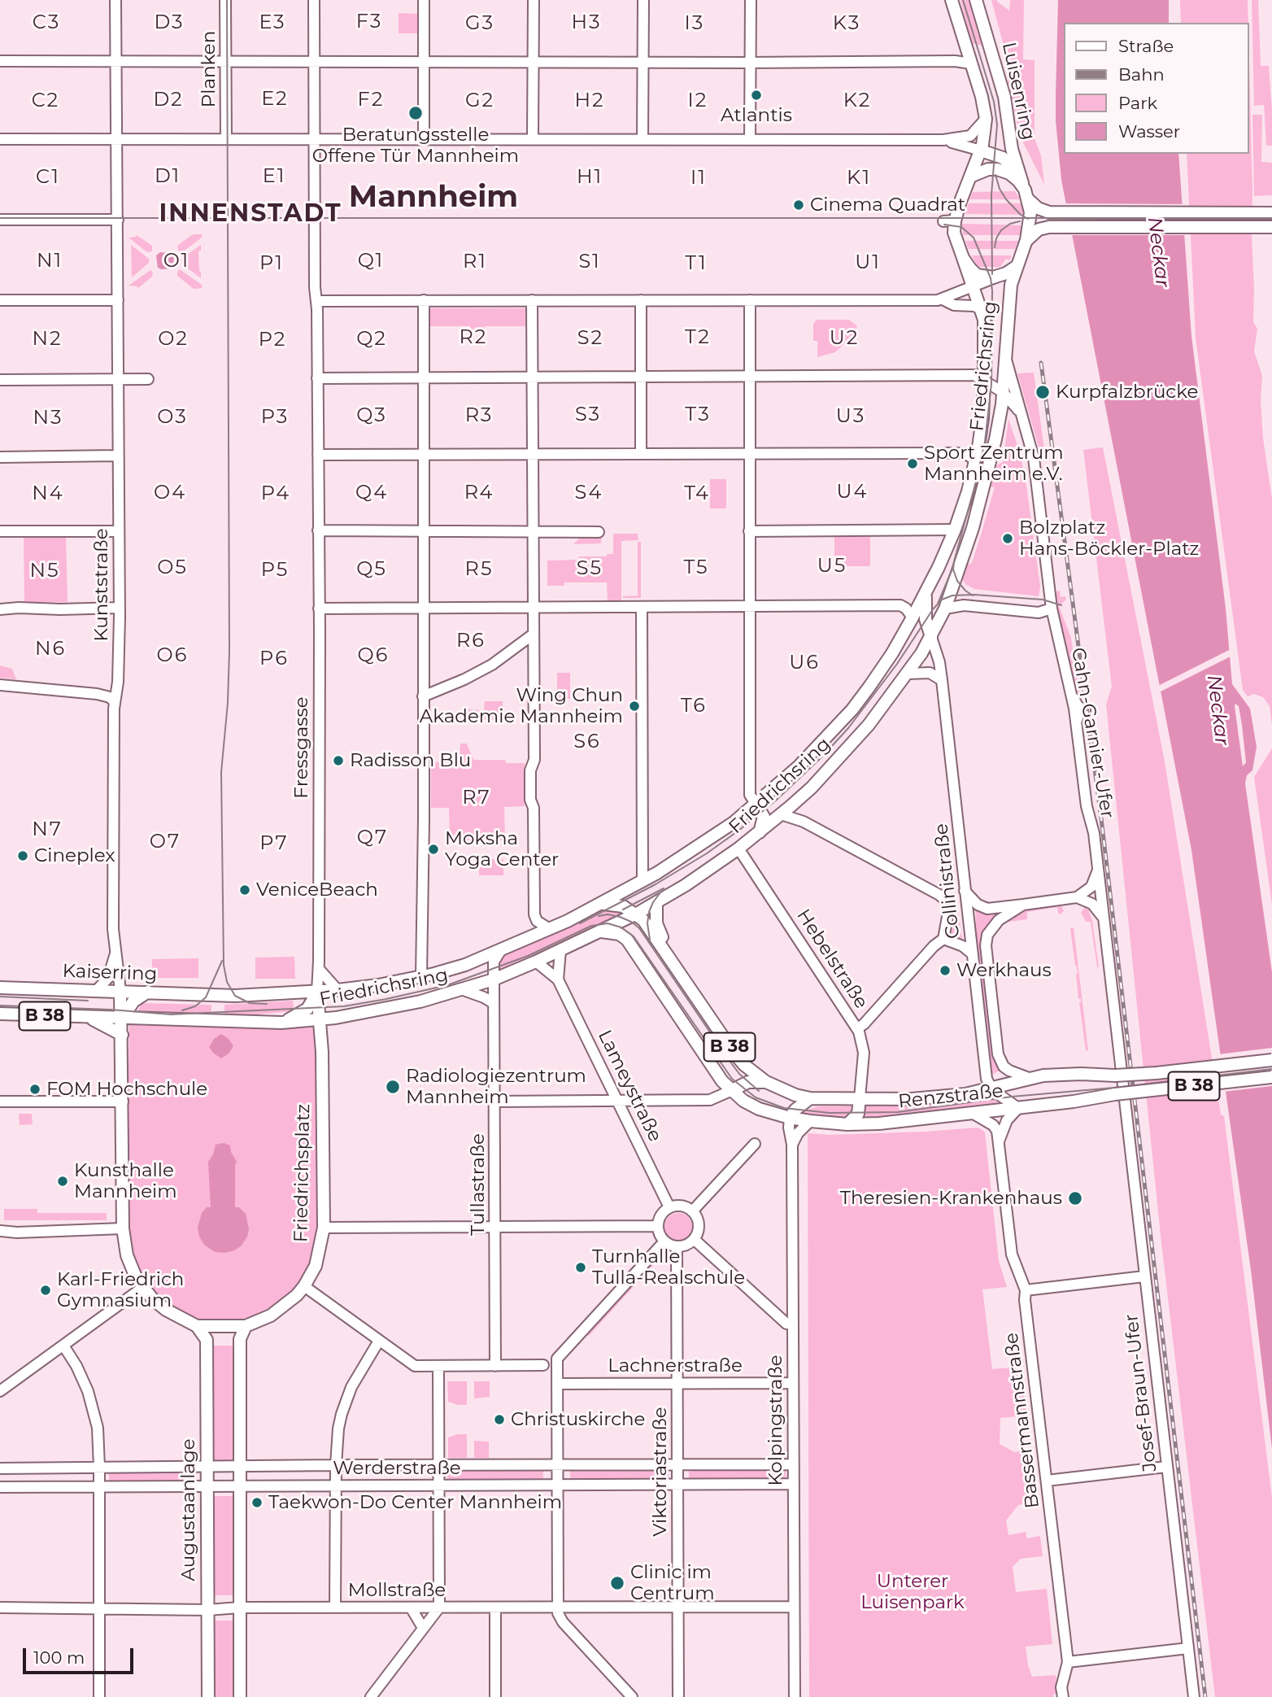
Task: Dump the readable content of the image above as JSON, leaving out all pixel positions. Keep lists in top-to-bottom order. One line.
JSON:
{"streets":{"main road":["Luisenring","Friedrichsring","Kaiserring","B 38","Renzstraße","Friedrichsplatz","Augustaanlage"],"street":["Planken","Kunststraße","Cahn-Garnier-Ufer","Fressgasse","Collinistraße","Hebelstraße","Lameystraße","Tullastraße","Lachnerstraße","Josef-Braun-Ufer","Kolpingstraße","Bassermannstraße","Werderstraße","Viktoriastraße","Mollstraße"]},"crossings":[["Luisenring","Friedrichsring"],["Friedrichsring","Cahn-Garnier-Ufer"],["Friedrichsring","Fressgasse"],["Friedrichsring","Collinistraße"],["Friedrichsring","Hebelstraße"],["Friedrichsring","Kaiserring"],["Friedrichsring","B 38"],["Friedrichsring","Lameystraße"],["Friedrichsring","Friedrichsplatz"],["Friedrichsring","Tullastraße"],["Kunststraße","Kaiserring"],["Cahn-Garnier-Ufer","B 38"],["Cahn-Garnier-Ufer","Renzstraße"],["Cahn-Garnier-Ufer","Josef-Braun-Ufer"],["Fressgasse","Friedrichsplatz"],["Collinistraße","Renzstraße"],["Hebelstraße","B 38"],["Hebelstraße","Renzstraße"],["B 38","Renzstraße"],["B 38","Josef-Braun-Ufer"],["B 38","Kolpingstraße"],["Lameystraße","Viktoriastraße"],["Renzstraße","Josef-Braun-Ufer"],["Renzstraße","Kolpingstraße"],["Renzstraße","Bassermannstraße"],["Lachnerstraße","Kolpingstraße"],["Lachnerstraße","Viktoriastraße"],["Kolpingstraße","Werderstraße"],["Kolpingstraße","Mollstraße"],["Werderstraße","Viktoriastraße"],["Werderstraße","Augustaanlage"],["Viktoriastraße","Mollstraße"],["Augustaanlage","Mollstraße"]],"districts":["F3","C3","D3","E3","H3","G3","I3","K3","E2","D2","F2","C2","G2","H2","I2","K2","D1","E1","C1","H1","I1","K1","Mannheim","INNENSTADT","N1","O1","Q1","R1","S1","U1","P1","T1","R2","T2","S2","U2","N2","O2","Q2","P2","S3","T3","Q3","R3","U3","O3","P3","N3","U4","O4","Q4","R4","S4","N4","P4","T4","U5","O5","T5","S5","Q5","R5","P5","N5","R6","N6","O6","Q6","P6","U6","T6","S6","R7","N7","Q7","O7","P7"],"water":["Neckar"],"parks":["Unterer Luisenpark"],"places":["Atlantis","Beratungsstelle Offene Tür Mannheim","Cinema Quadrat","Kurpfalzbrücke","Sport Zentrum Mannheim e.V.","Bolzplatz Hans-Böckler-Platz","Wing Chun Akademie Mannheim","Radisson Blu","Moksha Yoga Center","Cineplex","VeniceBeach","Werkhaus","Radiologiezentrum Mannheim","FOM Hochschule","Kunsthalle Mannheim","Theresien-Krankenhaus","Turnhalle Tulla-Realschule","Karl-Friedrich Gymnasium","Christuskirche","Taekwon-Do Center Mannheim","Clinic im Centrum"],"legend":["Straße","Bahn","Park","Wasser"],"scale_bar":"100 m"}
